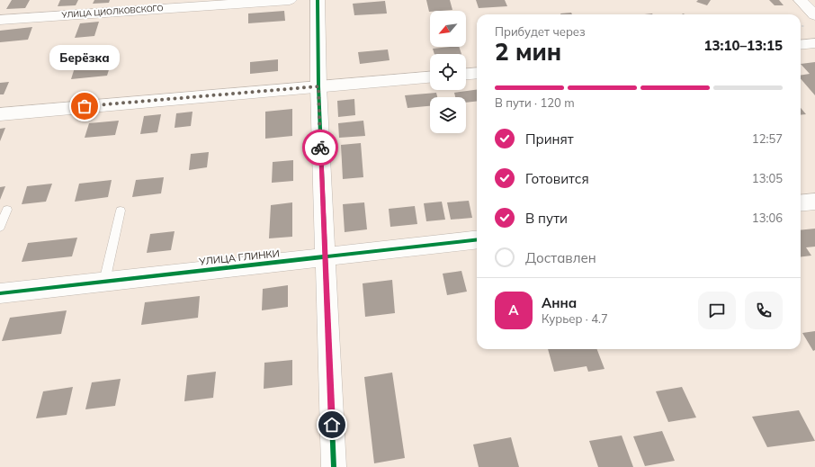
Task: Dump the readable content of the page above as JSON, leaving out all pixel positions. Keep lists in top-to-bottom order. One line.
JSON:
{"streets":{"street":["УЛИЦА ЦИОЛКОВСКОГО","УЛИЦА ГЛИНКИ"]},"places":["Берёзка"],"north":"bottom left","page":{"heading":["2 мин","Прибудет через","13:10–13:15"],"panel":["Анна","Курьер · 4.7"],"bubble":"Берёзка","bar":"В пути · 120 m","list":[["Принят","12:57"],["Готовится","13:05"],["В пути","13:06"],"Доставлен"],"round":"А"}}
